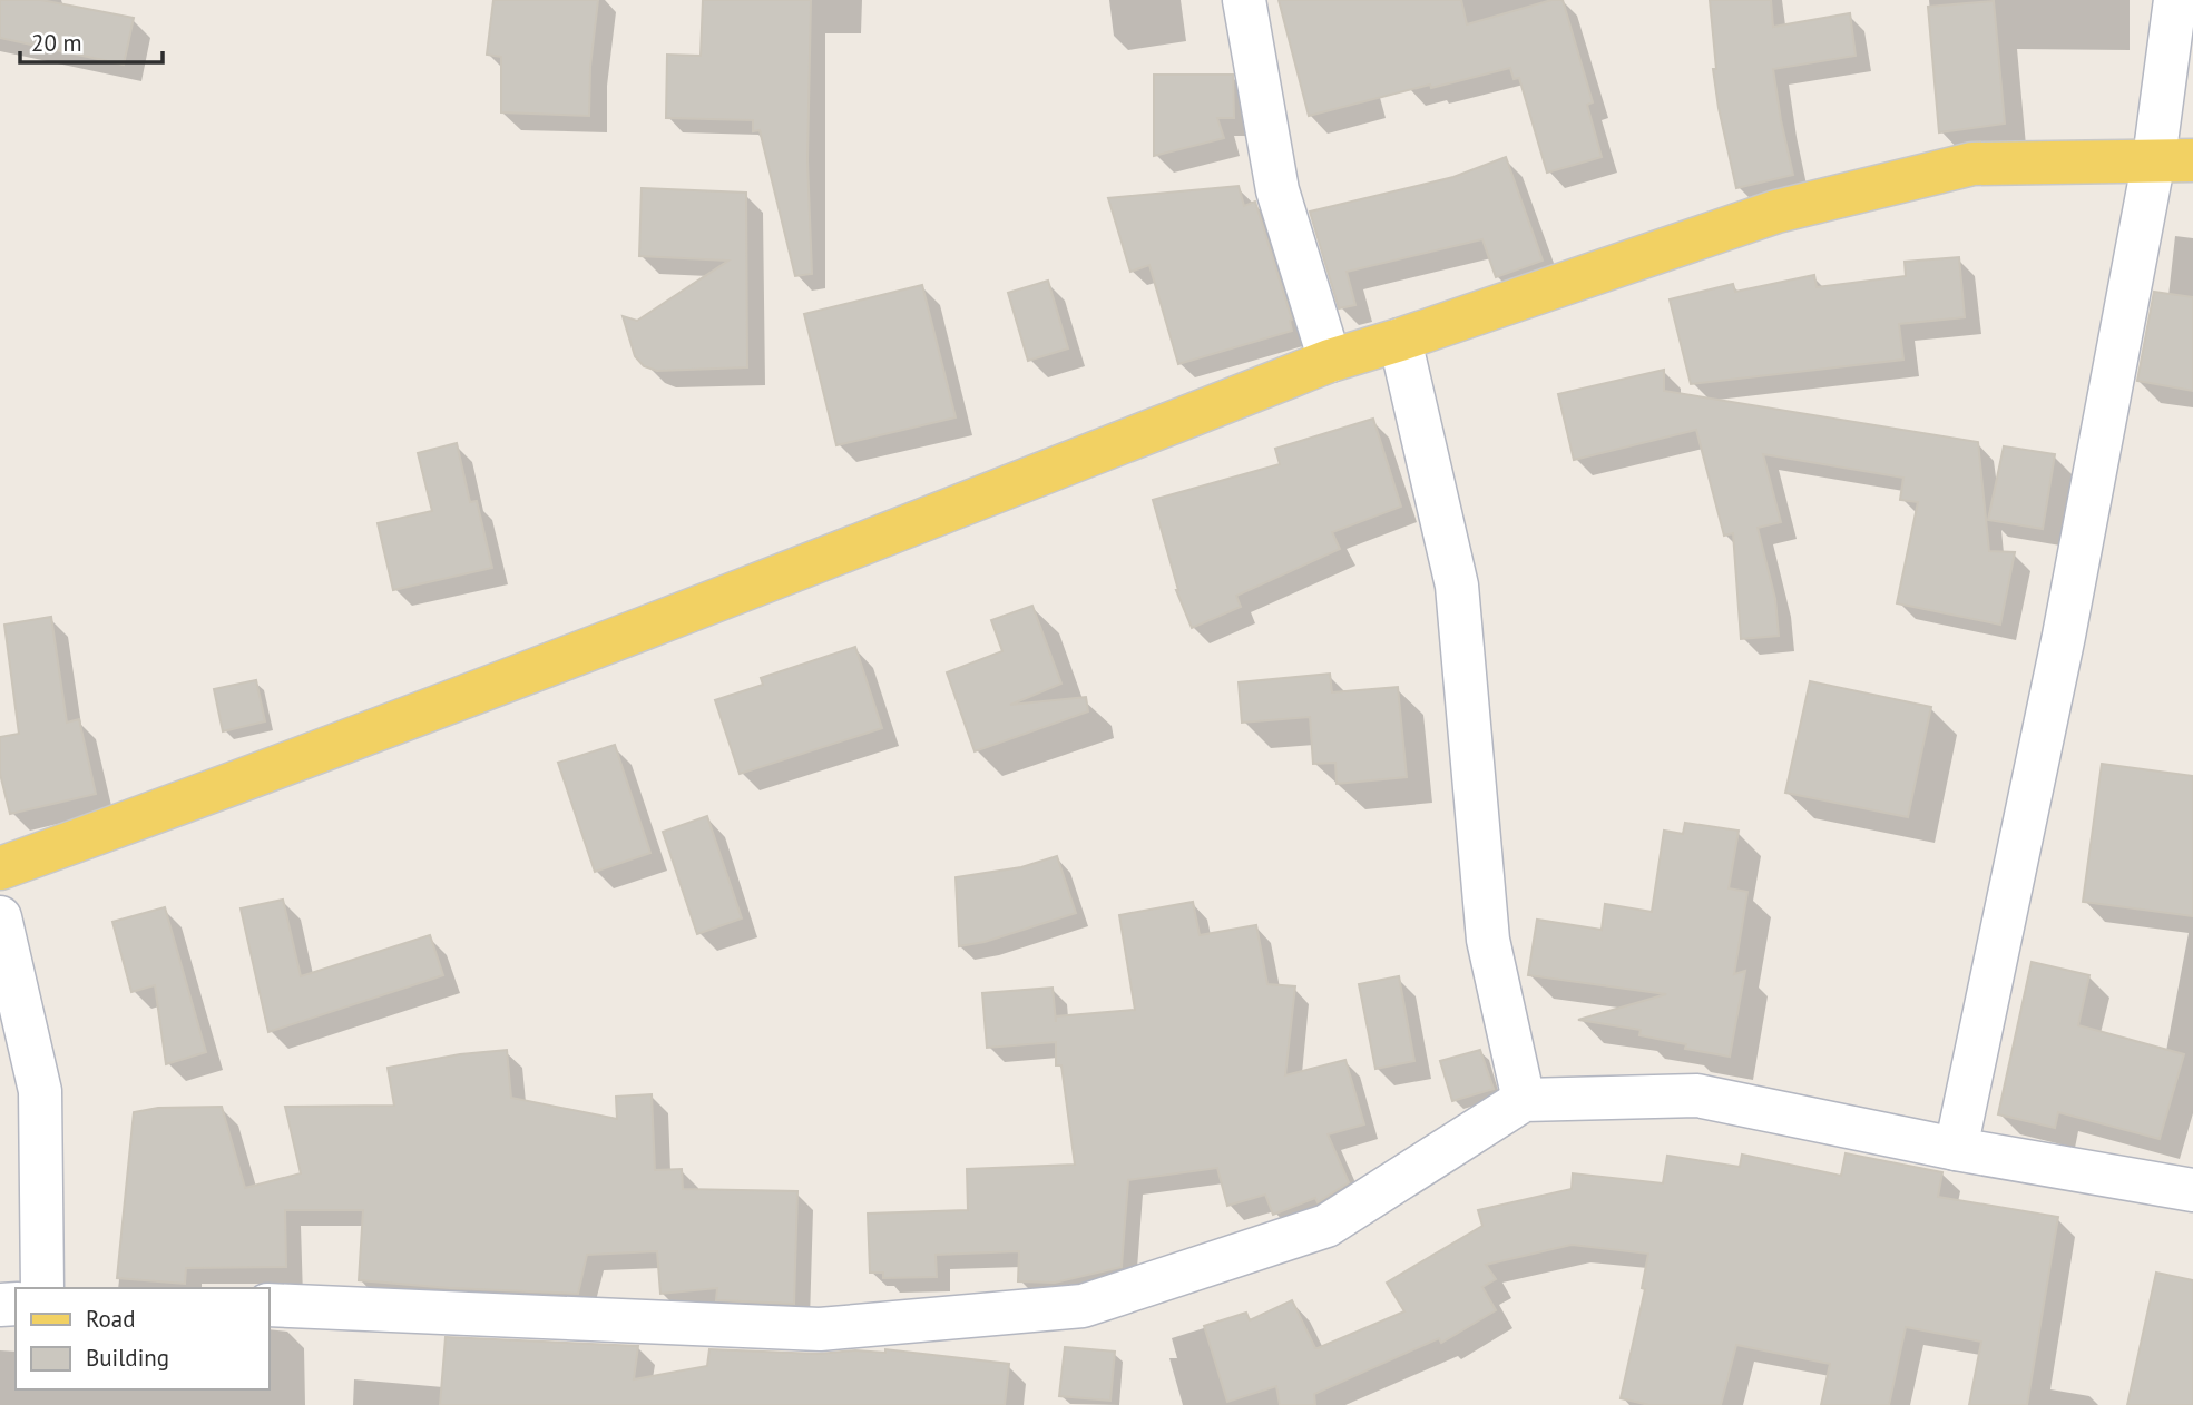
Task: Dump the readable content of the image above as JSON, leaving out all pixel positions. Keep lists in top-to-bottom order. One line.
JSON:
{"legend":["Road","Building"],"scale_bar":"20 m"}
